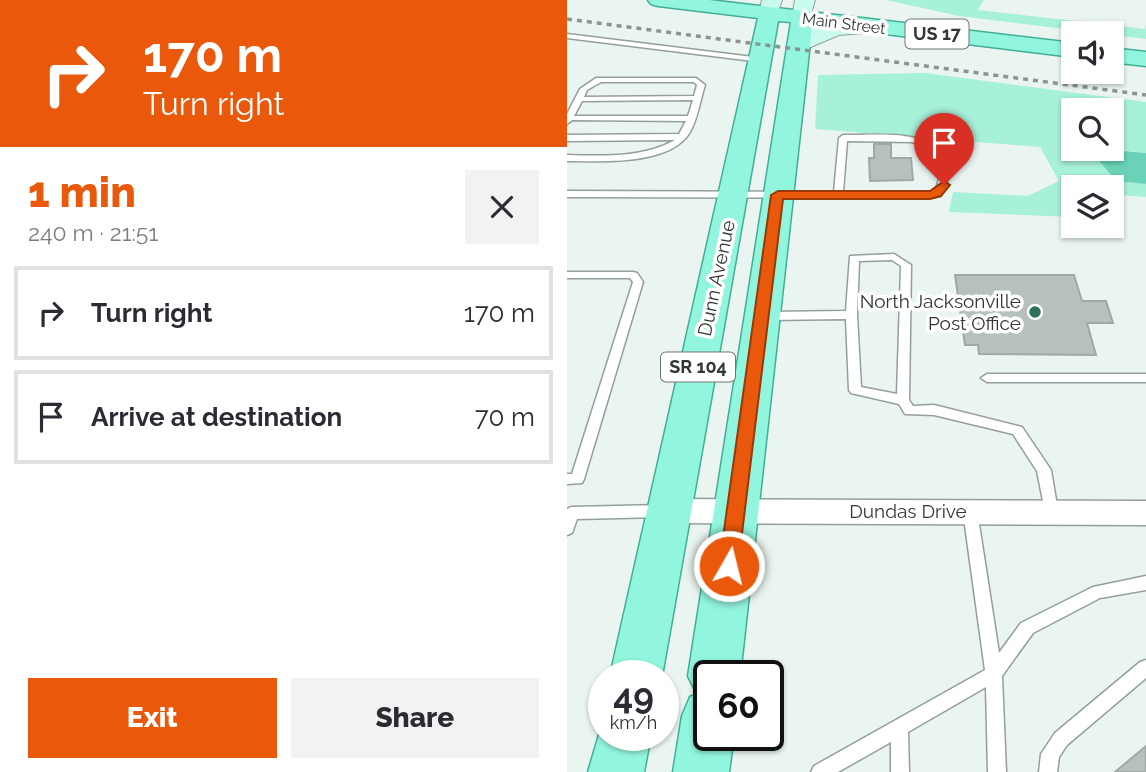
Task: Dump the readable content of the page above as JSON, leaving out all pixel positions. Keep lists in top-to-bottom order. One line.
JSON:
{"streets":{"main road":["Main Street","US 17","Dunn Avenue","SR 104"],"street":["Dundas Drive"]},"crossings":[["Main Street","Dunn Avenue"],["Main Street","SR 104"],["Dunn Avenue","Dundas Drive"],["SR 104","Dundas Drive"]],"places":["North Jacksonville Post Office"],"page":{"turn":["170 m","Turn right"],"heading":["1 min","240 m · 21:51"],"list":[{"name":"Turn right","value":"170 m"},{"name":"Arrive at destination","value":"70 m"}],"speed":"49 km/h","limit":"60","buttons":["Exit","Share"]}}
